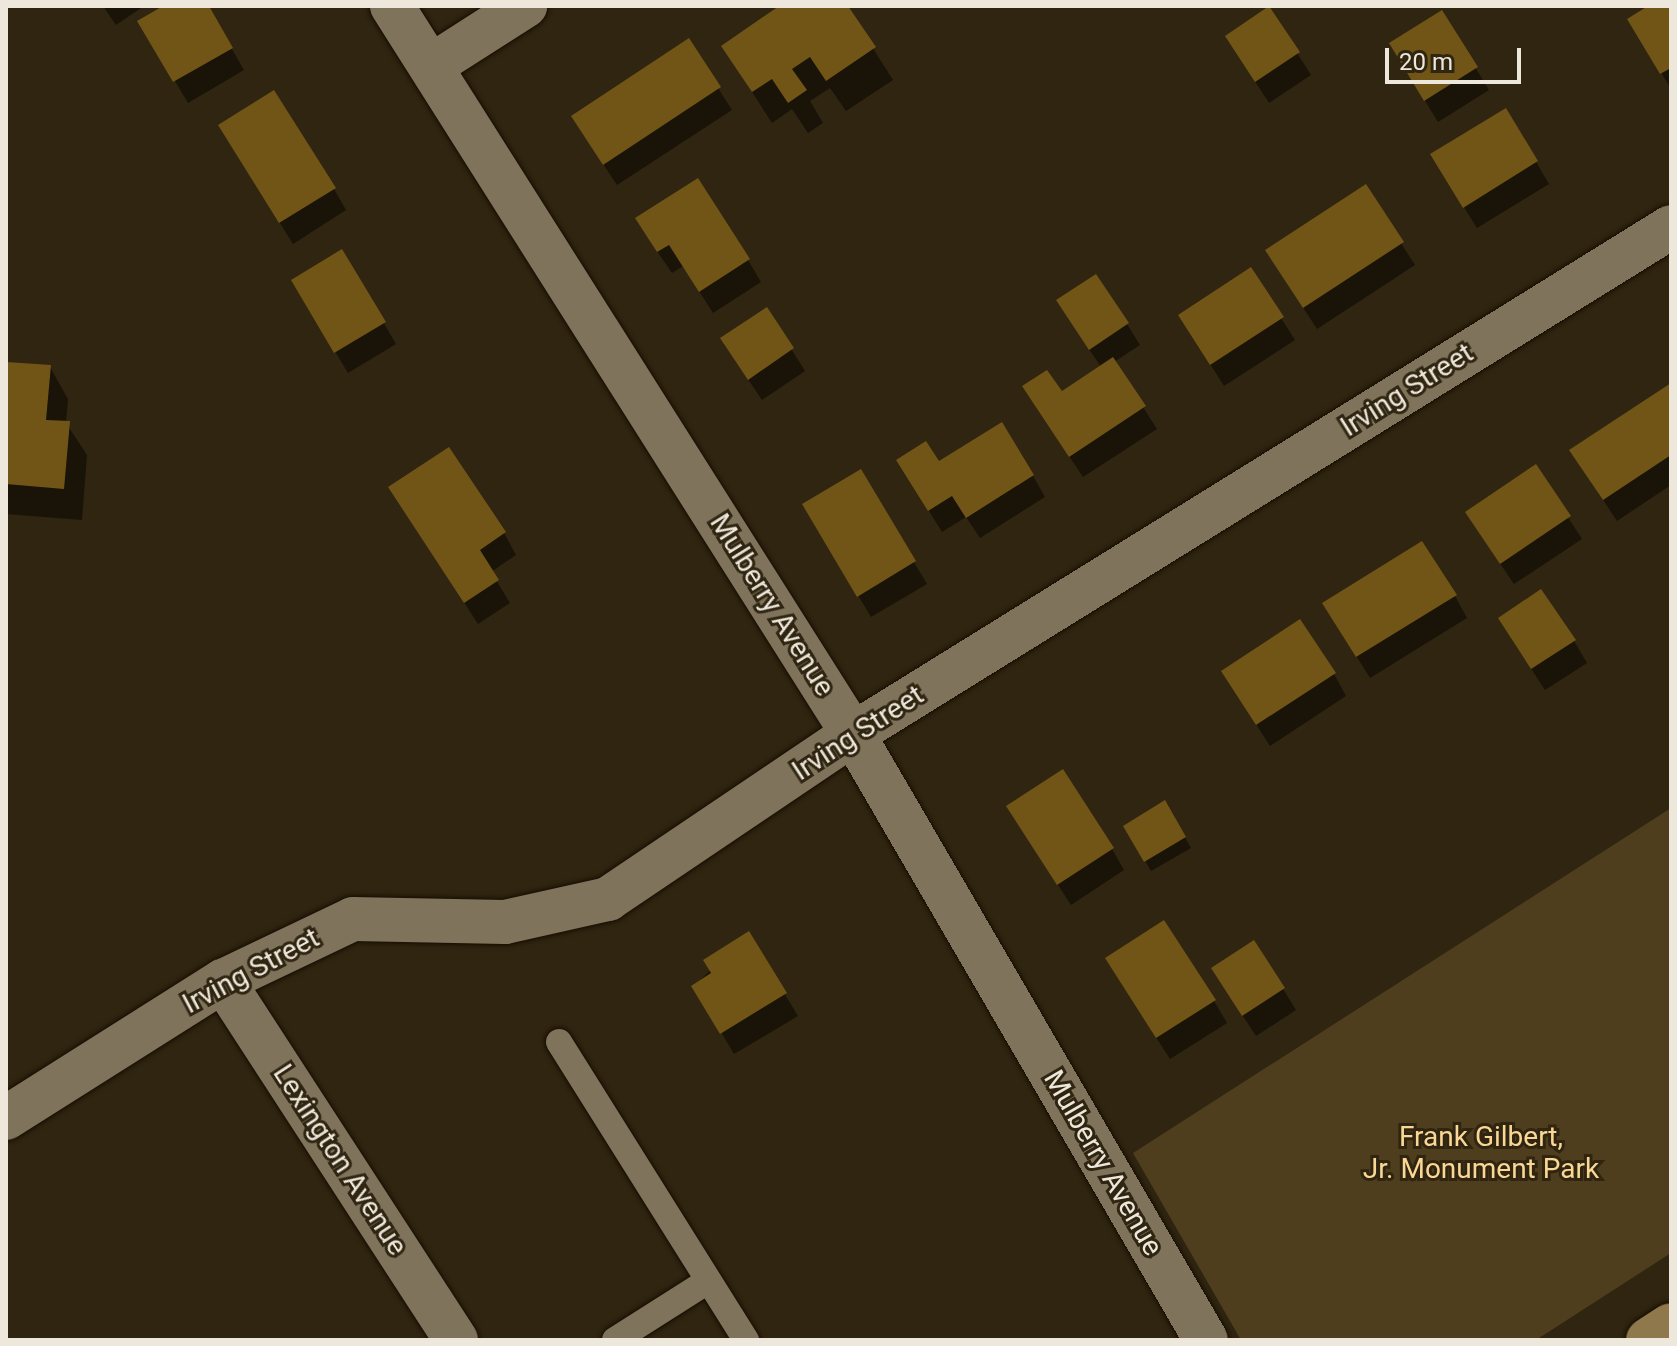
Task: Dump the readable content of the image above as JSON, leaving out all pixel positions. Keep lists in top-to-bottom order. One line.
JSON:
{"streets":{"street":["Irving Street","Mulberry Avenue","Lexington Avenue"]},"crossings":[["Irving Street","Mulberry Avenue"],["Irving Street","Lexington Avenue"]],"parks":["Frank Gilbert, Jr. Monument Park"],"scale_bar":"20 m"}
